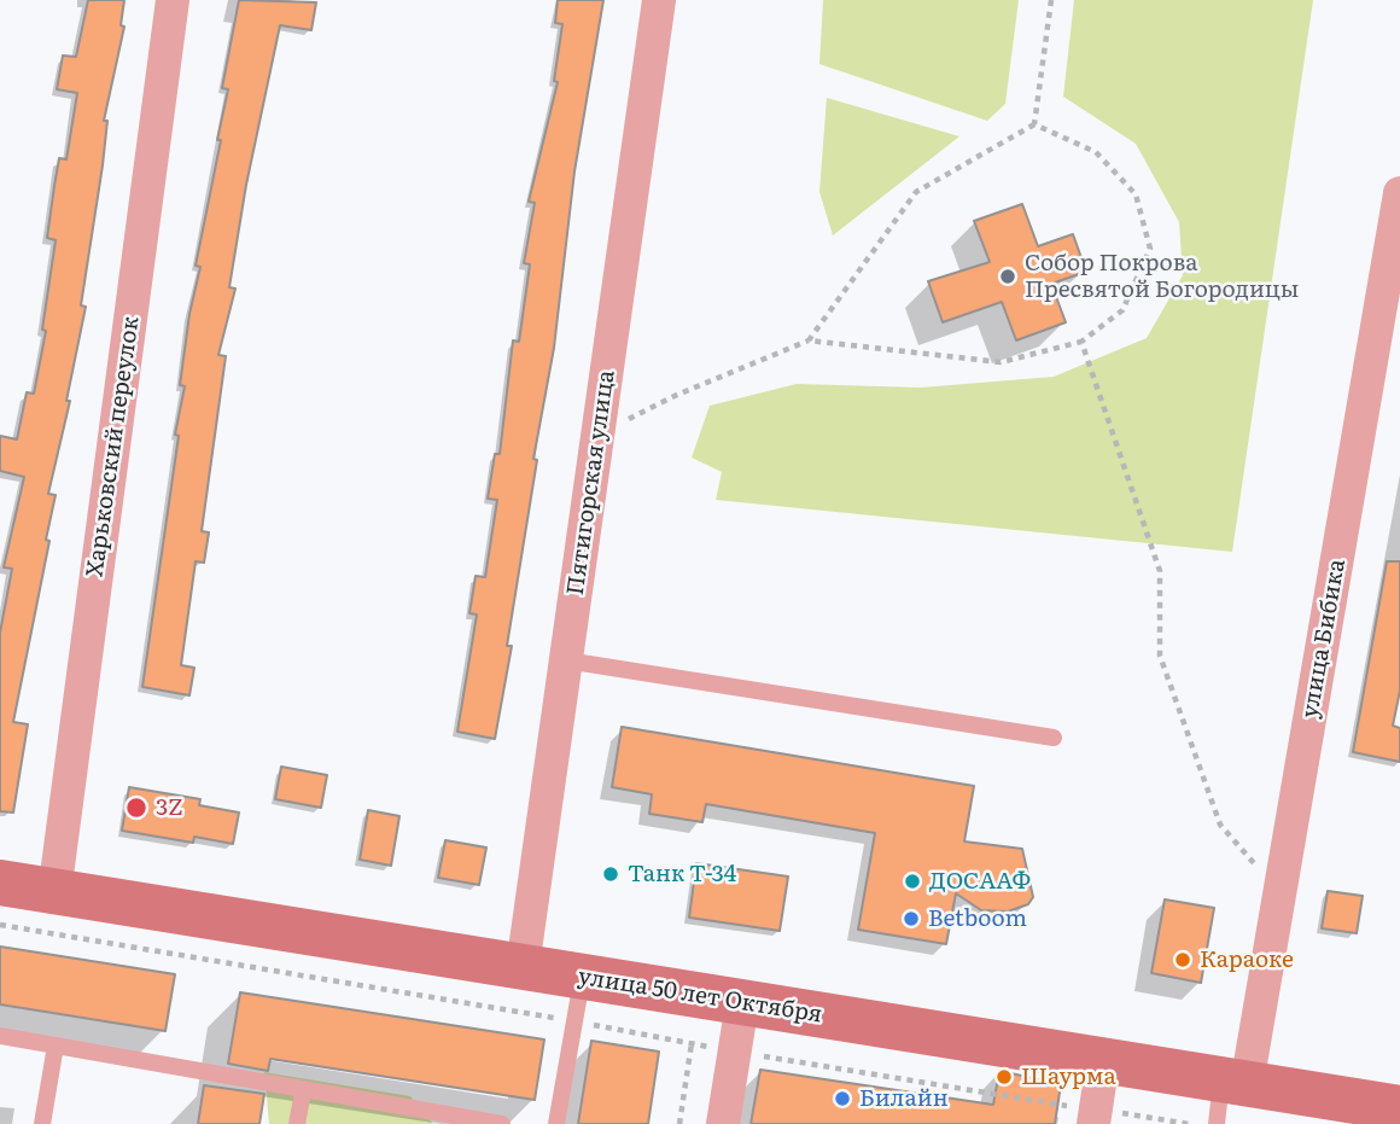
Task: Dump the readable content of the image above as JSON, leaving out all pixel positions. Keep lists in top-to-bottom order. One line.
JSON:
{"streets":{"main road":["улица 50 лет Октября"],"street":["Харьковский переулок","Пятигорская улица","улица Бибика"]},"crossings":[["Харьковский переулок","улица 50 лет Октября"],["Пятигорская улица","улица 50 лет Октября"],["улица Бибика","улица 50 лет Октября"]],"places":["Собор Покрова Пресвятой Богородицы","3Z","Танк Т-34","ДОСААФ","Betboom","Караоке","Шаурма","Билайн"]}
